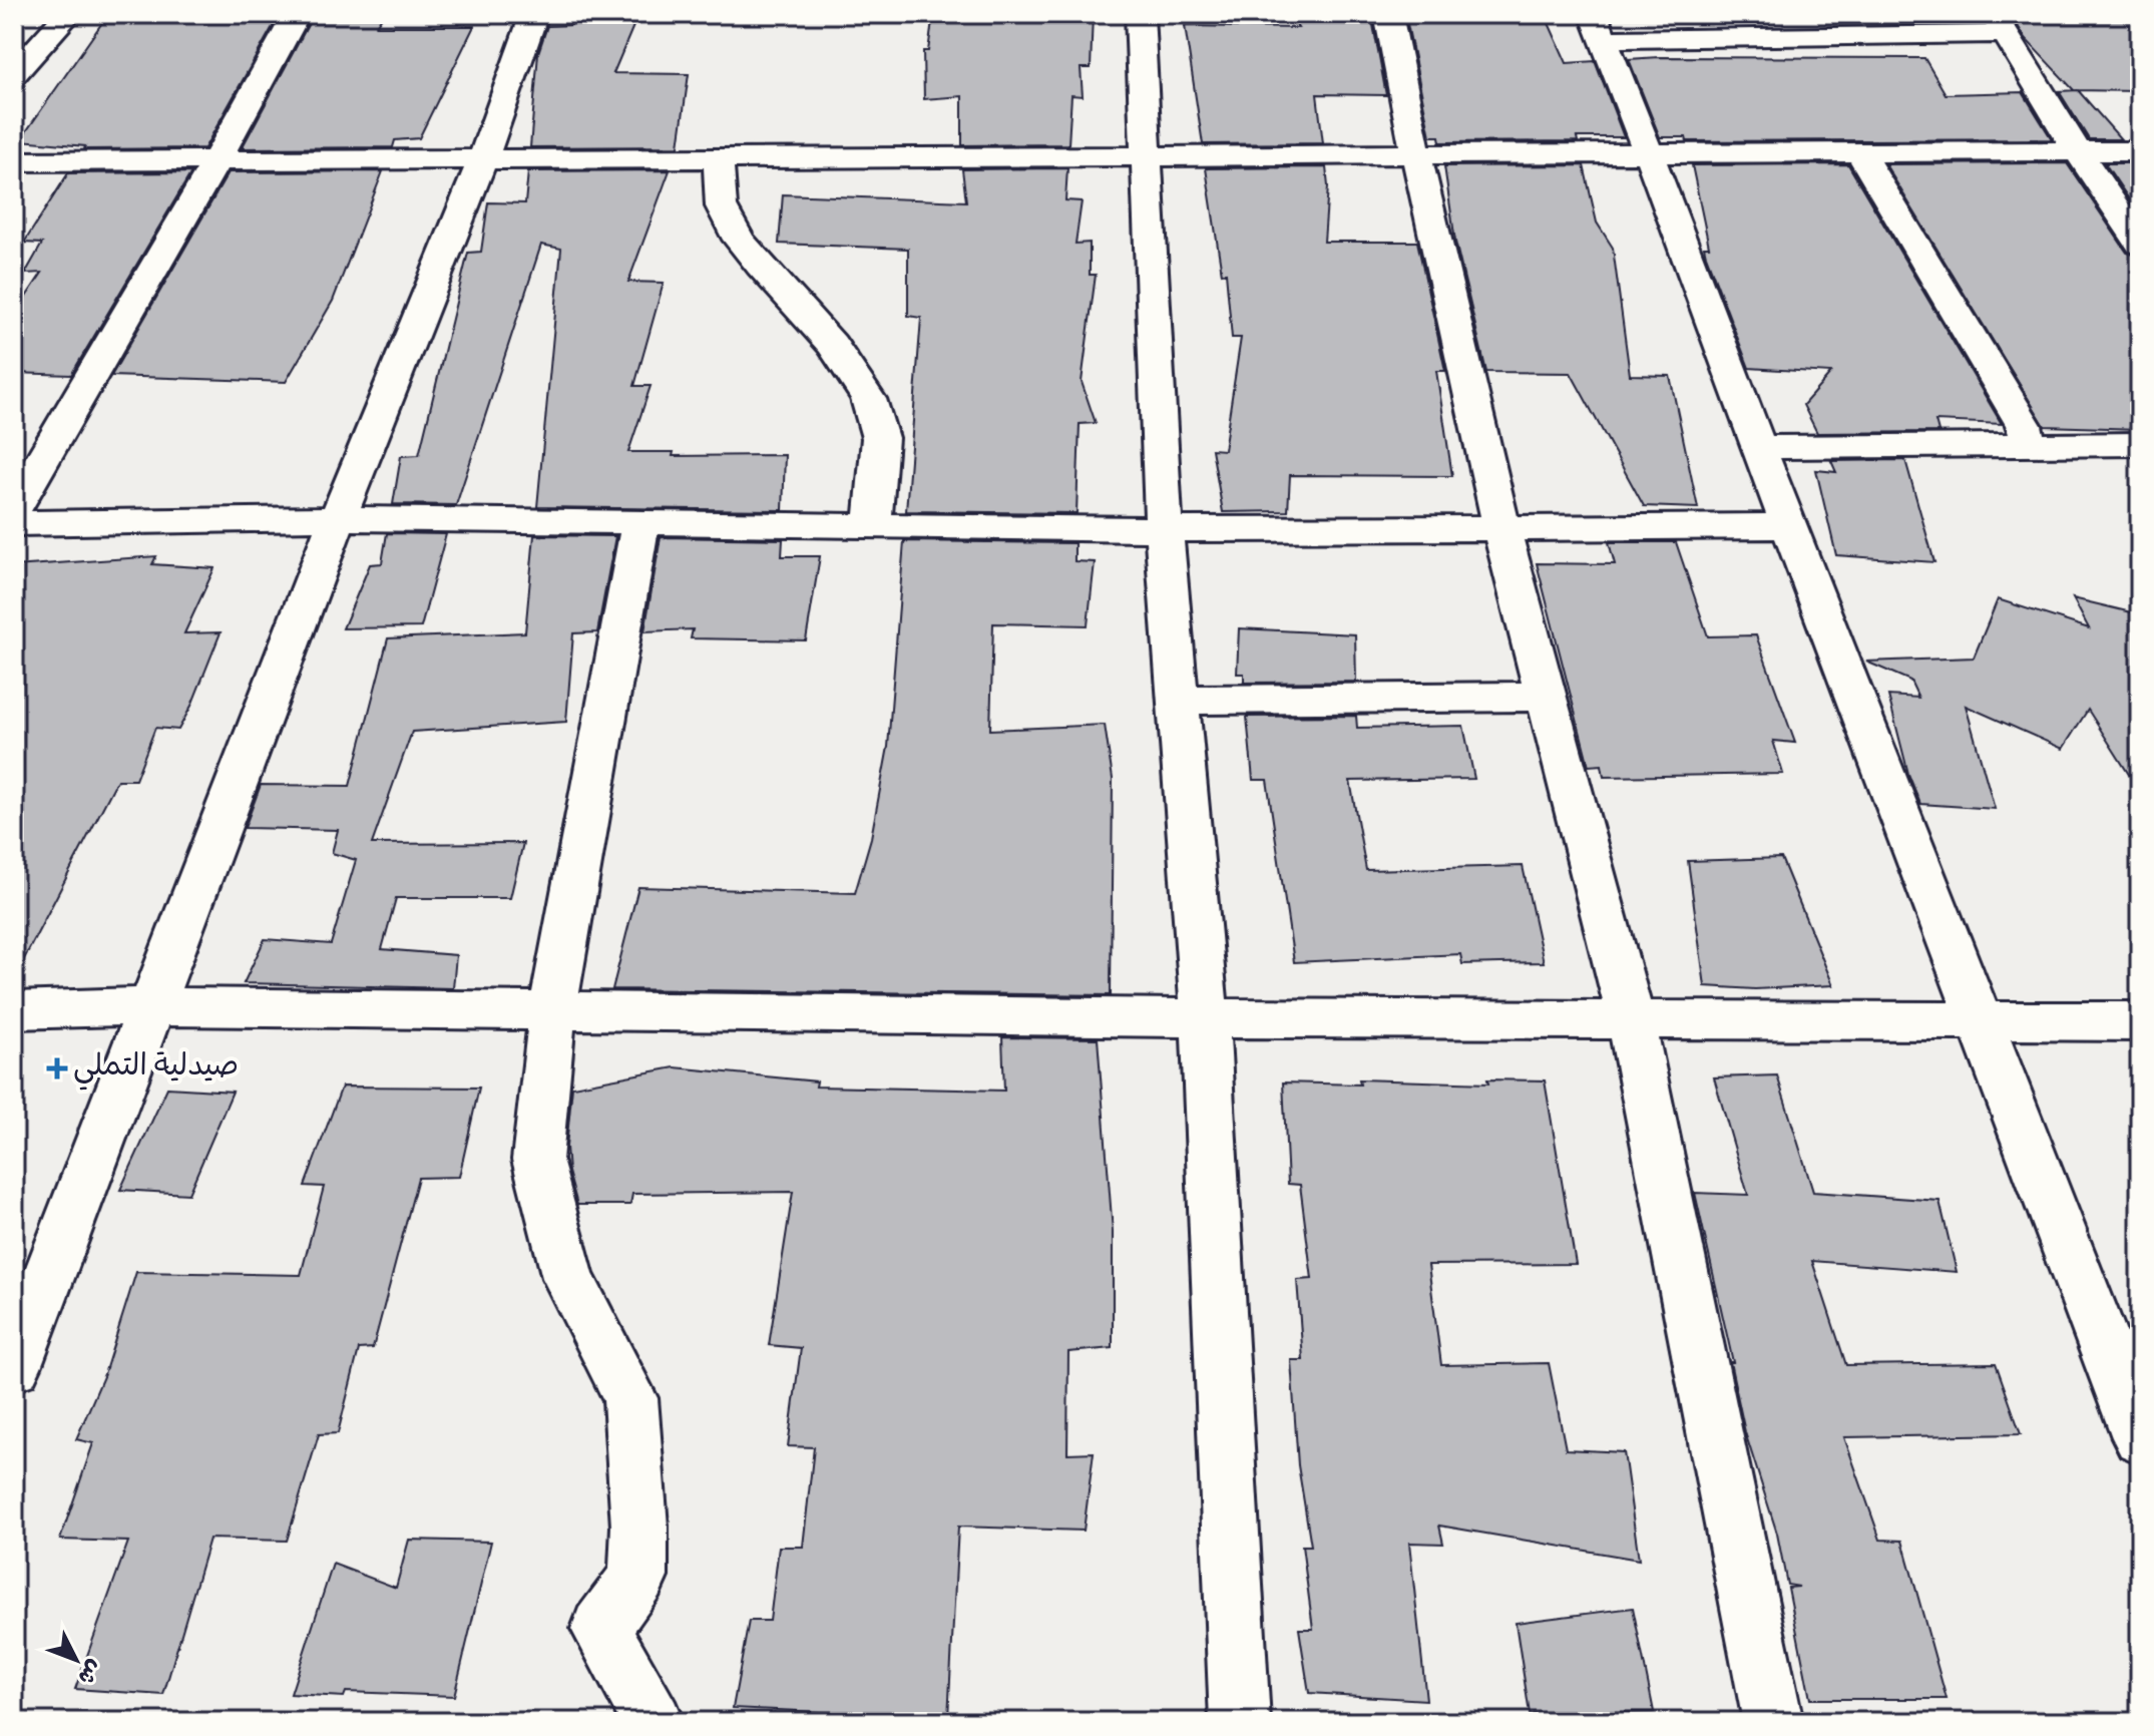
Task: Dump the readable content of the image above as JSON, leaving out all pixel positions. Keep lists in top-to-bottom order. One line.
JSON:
{"places":{"health":["صيدلية التملي"]},"north":"bottom right"}
